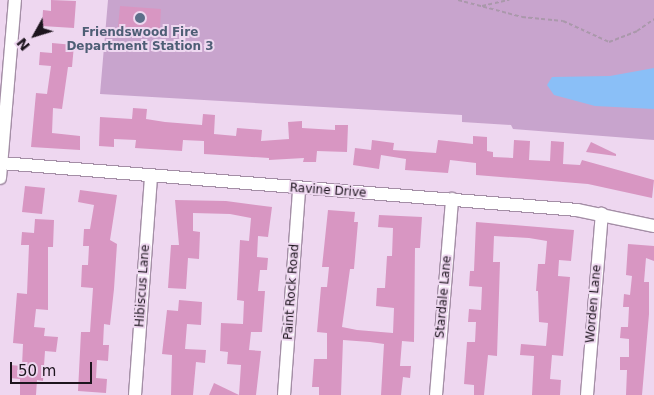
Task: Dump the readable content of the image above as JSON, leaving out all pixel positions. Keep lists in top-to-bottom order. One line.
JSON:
{"streets":{"street":["Ravine Drive","Hibiscus Lane","Paint Rock Road","Stardale Lane","Worden Lane"]},"crossings":[["Ravine Drive","Hibiscus Lane"],["Ravine Drive","Paint Rock Road"],["Ravine Drive","Stardale Lane"],["Ravine Drive","Worden Lane"]],"places":["Friendswood Fire Department Station 3"],"scale_bar":"50 m","north":"bottom left"}
